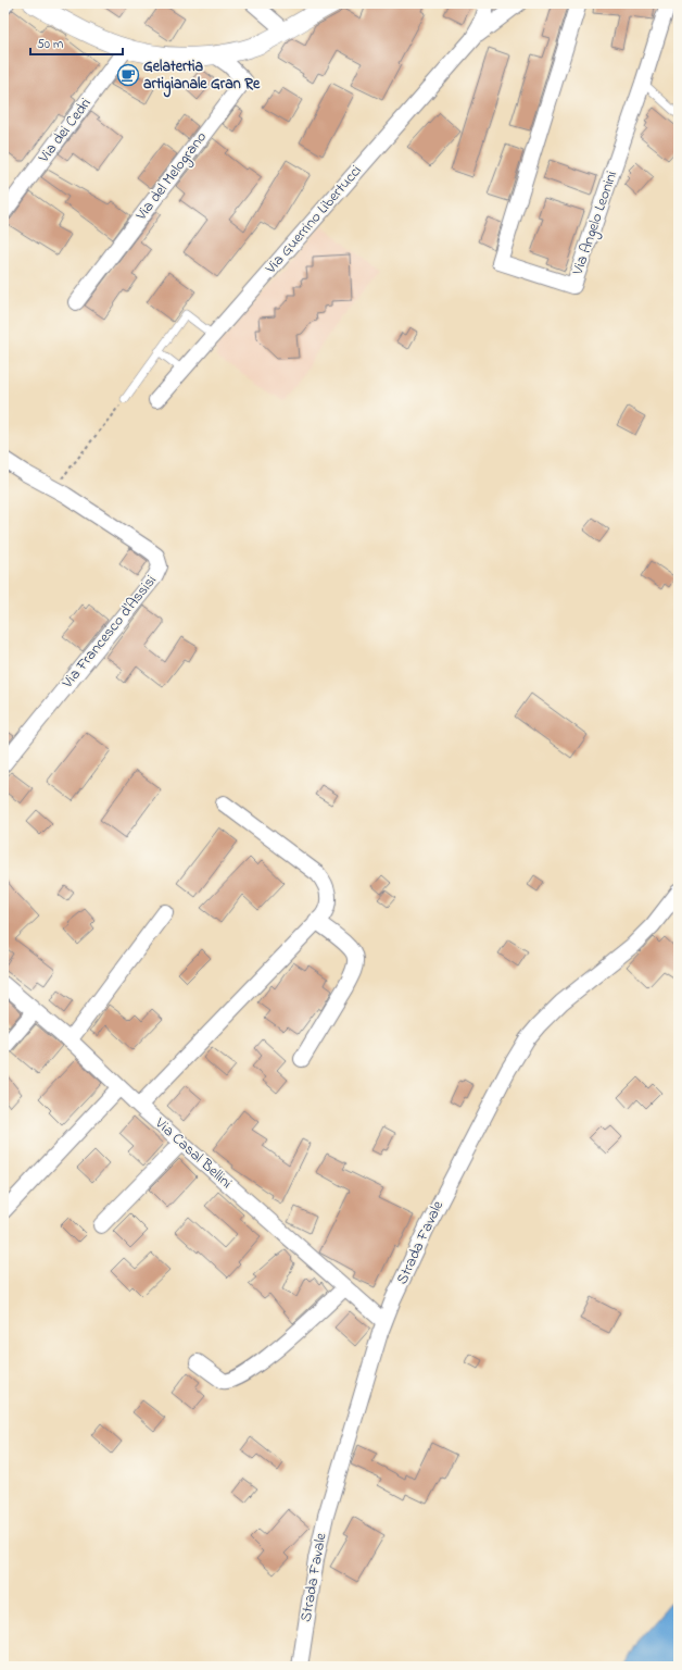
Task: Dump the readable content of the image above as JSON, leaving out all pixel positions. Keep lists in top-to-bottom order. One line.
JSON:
{"streets":{"street":["Via dei Cedri","Via del Melograno","Via Guerrino Libertucci","Via Angelo Leonini","Via Francesco d'Assisi","Via Casal Bellini","Strada Favale"]},"crossings":[["Via Casal Bellini","Strada Favale"]],"places":{"cafe":["Gelatertia artigianale Gran Re"]},"scale_bar":"50 m"}
